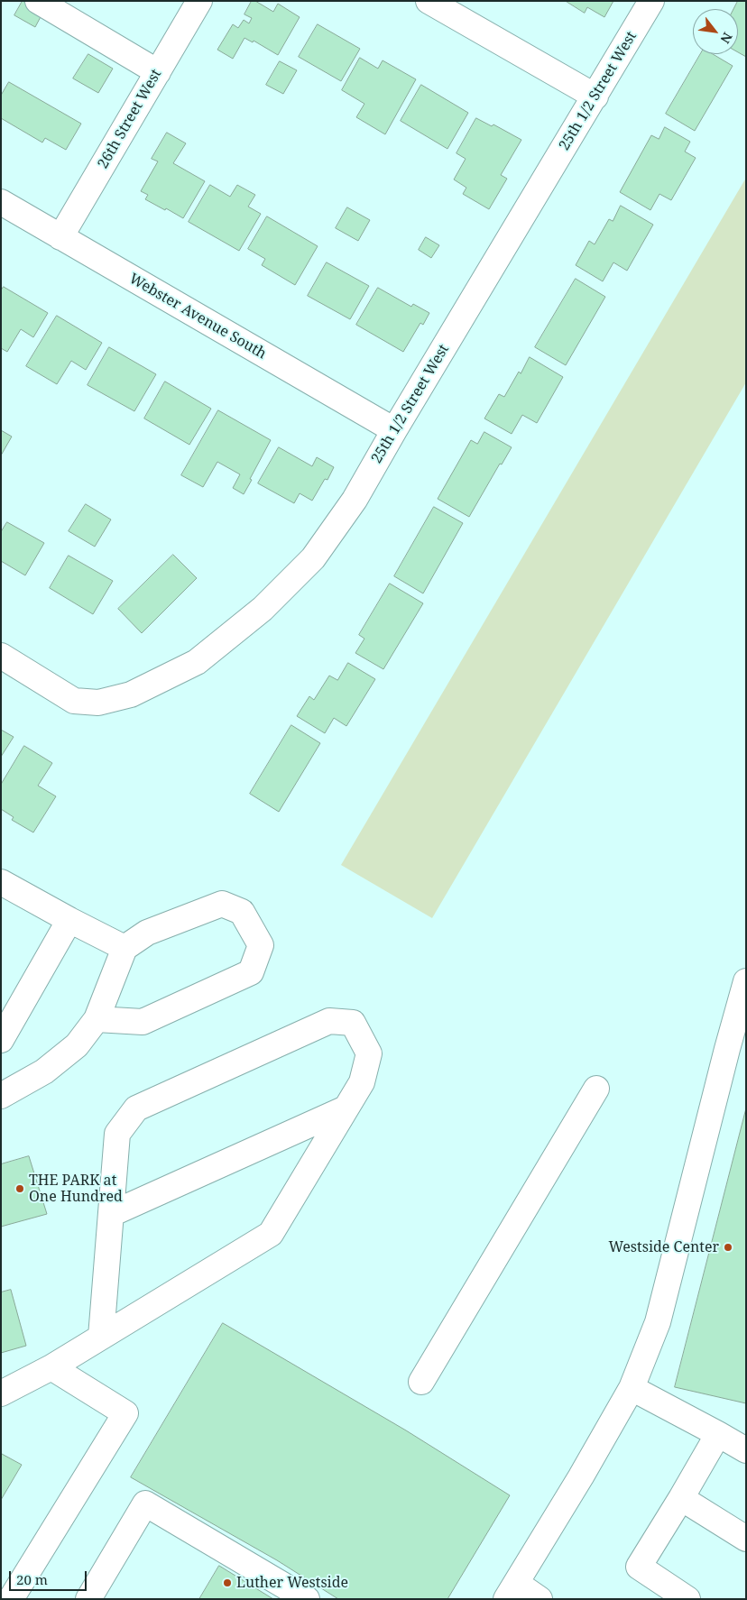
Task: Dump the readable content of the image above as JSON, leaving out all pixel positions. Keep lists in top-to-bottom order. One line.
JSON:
{"streets":{"street":["25th 1/2 Street West","26th Street West","Webster Avenue South"]},"crossings":[["25th 1/2 Street West","Webster Avenue South"],["26th Street West","Webster Avenue South"]],"places":["THE PARK at One Hundred","Westside Center","Luther Westside"],"scale_bar":"20 m","north":"bottom right"}
